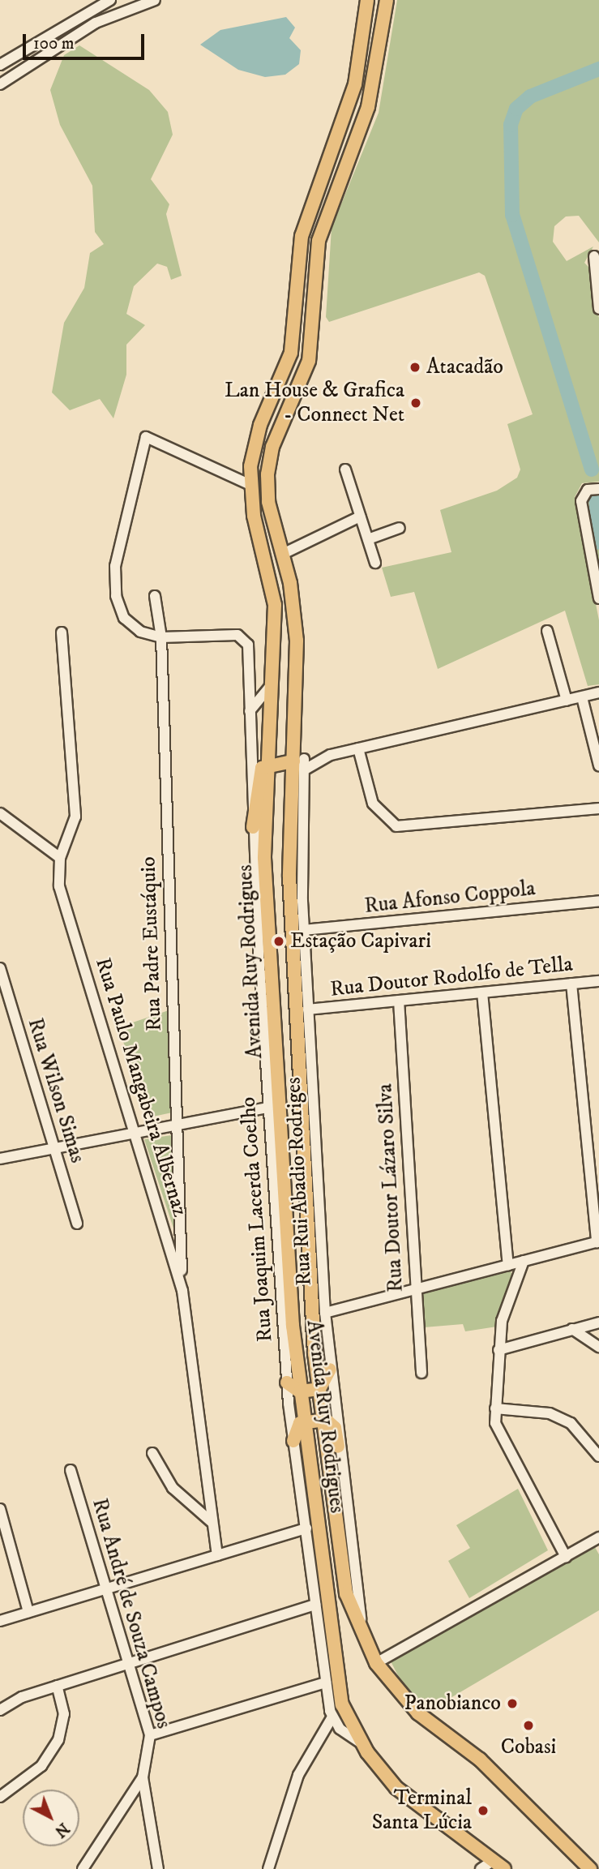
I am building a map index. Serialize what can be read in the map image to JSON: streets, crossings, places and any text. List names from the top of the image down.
{
  "streets": {
    "main road": ["Avenida Ruy Rodrigues"],
    "street": [
      "Rua Afonso Coppola",
      "Rua Padre Eustáquio",
      "Rua Doutor Rodolfo de Tella",
      "Rua Paulo Mangabeira Albernaz",
      "Rua Wilson Simas",
      "Rua Rui Abadio Rodriges",
      "Rua Doutor Lázaro Silva",
      "Rua Joaquim Lacerda Coelho",
      "Rua André de Souza Campos"
    ]
  },
  "crossings": [
    ["Rua Afonso Coppola", "Rua Rui Abadio Rodriges"],
    ["Rua Padre Eustáquio", "Rua Paulo Mangabeira Albernaz"],
    ["Rua Padre Eustáquio", "Rua Joaquim Lacerda Coelho"],
    ["Avenida Ruy Rodrigues", "Rua Rui Abadio Rodriges"],
    ["Rua Doutor Rodolfo de Tella", "Rua Rui Abadio Rodriges"],
    ["Rua Doutor Rodolfo de Tella", "Rua Doutor Lázaro Silva"]
  ],
  "places": [
    "Atacadão",
    "Lan House & Grafica - Connect Net",
    "Estação Capivari",
    "Panobianco",
    "Cobasi",
    "Terminal Santa Lúcia"
  ],
  "scale_bar": "100 m",
  "north": "bottom right"
}
